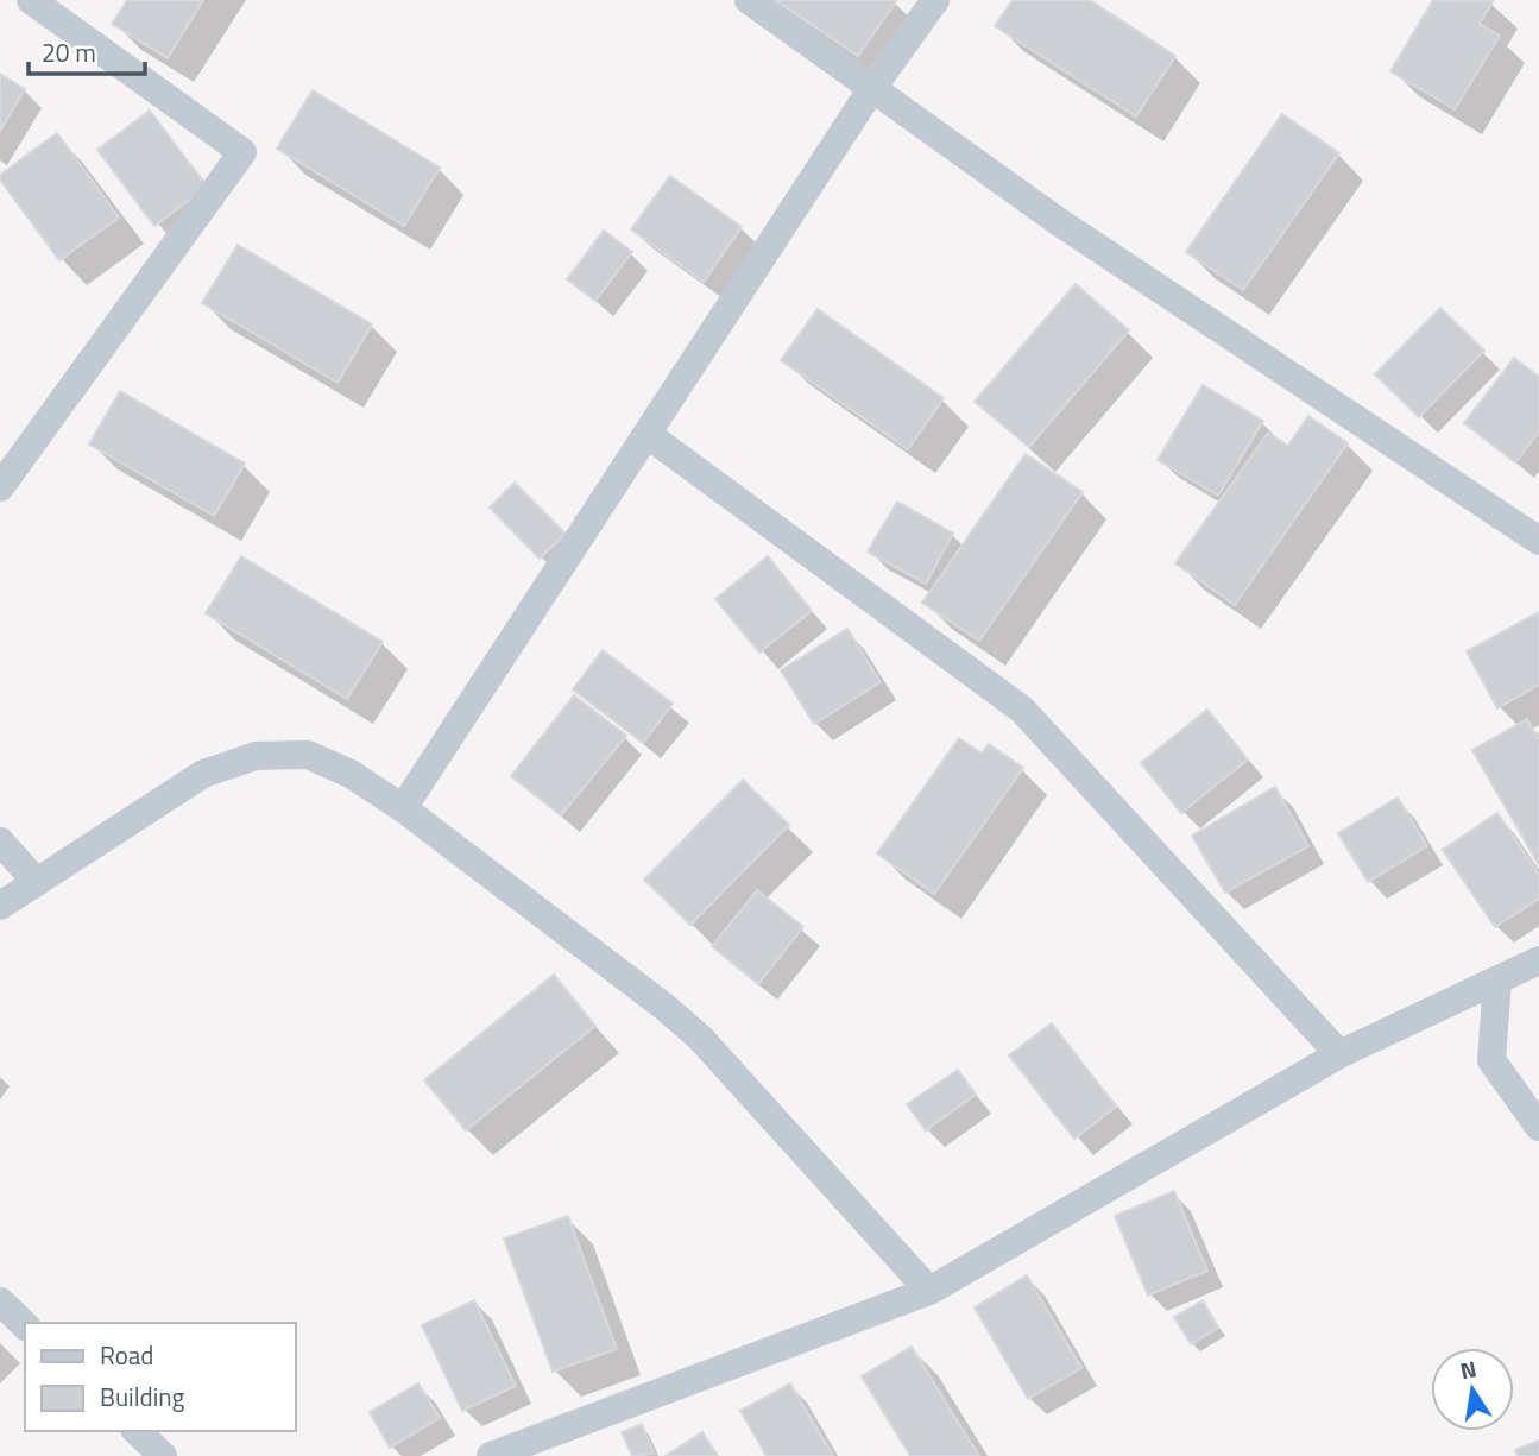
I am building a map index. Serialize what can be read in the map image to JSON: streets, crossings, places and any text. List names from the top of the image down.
{
  "legend": ["Road", "Building"],
  "scale_bar": "20 m",
  "north": "top"
}
